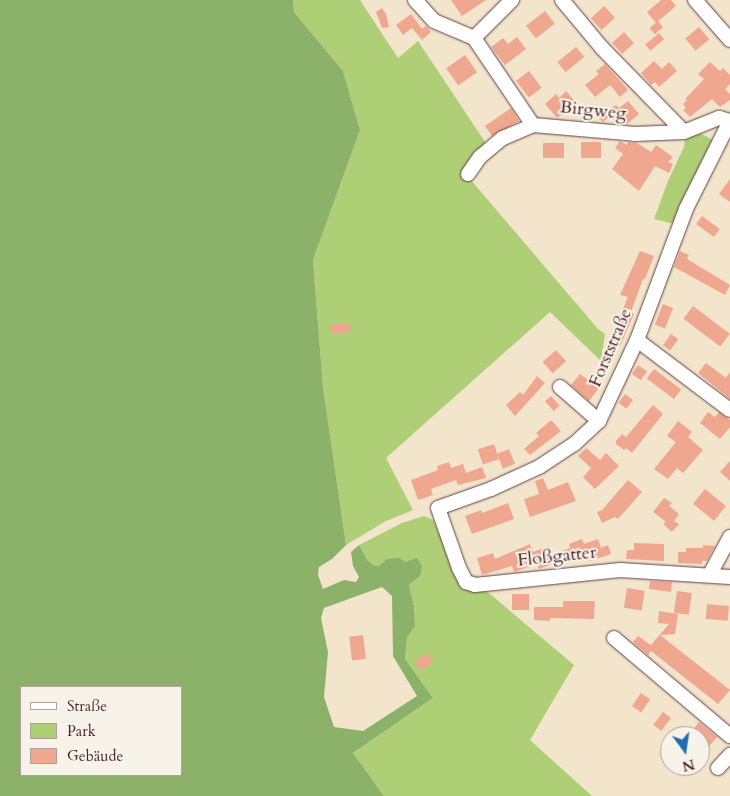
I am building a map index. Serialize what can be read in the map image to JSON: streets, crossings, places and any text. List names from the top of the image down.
{
  "streets": {
    "street": ["Birgweg", "Forststraße", "Floßgatter"]
  },
  "crossings": [
    ["Birgweg", "Forststraße"],
    ["Forststraße", "Floßgatter"]
  ],
  "legend": ["Straße", "Park", "Gebäude"],
  "north": "bottom"
}
